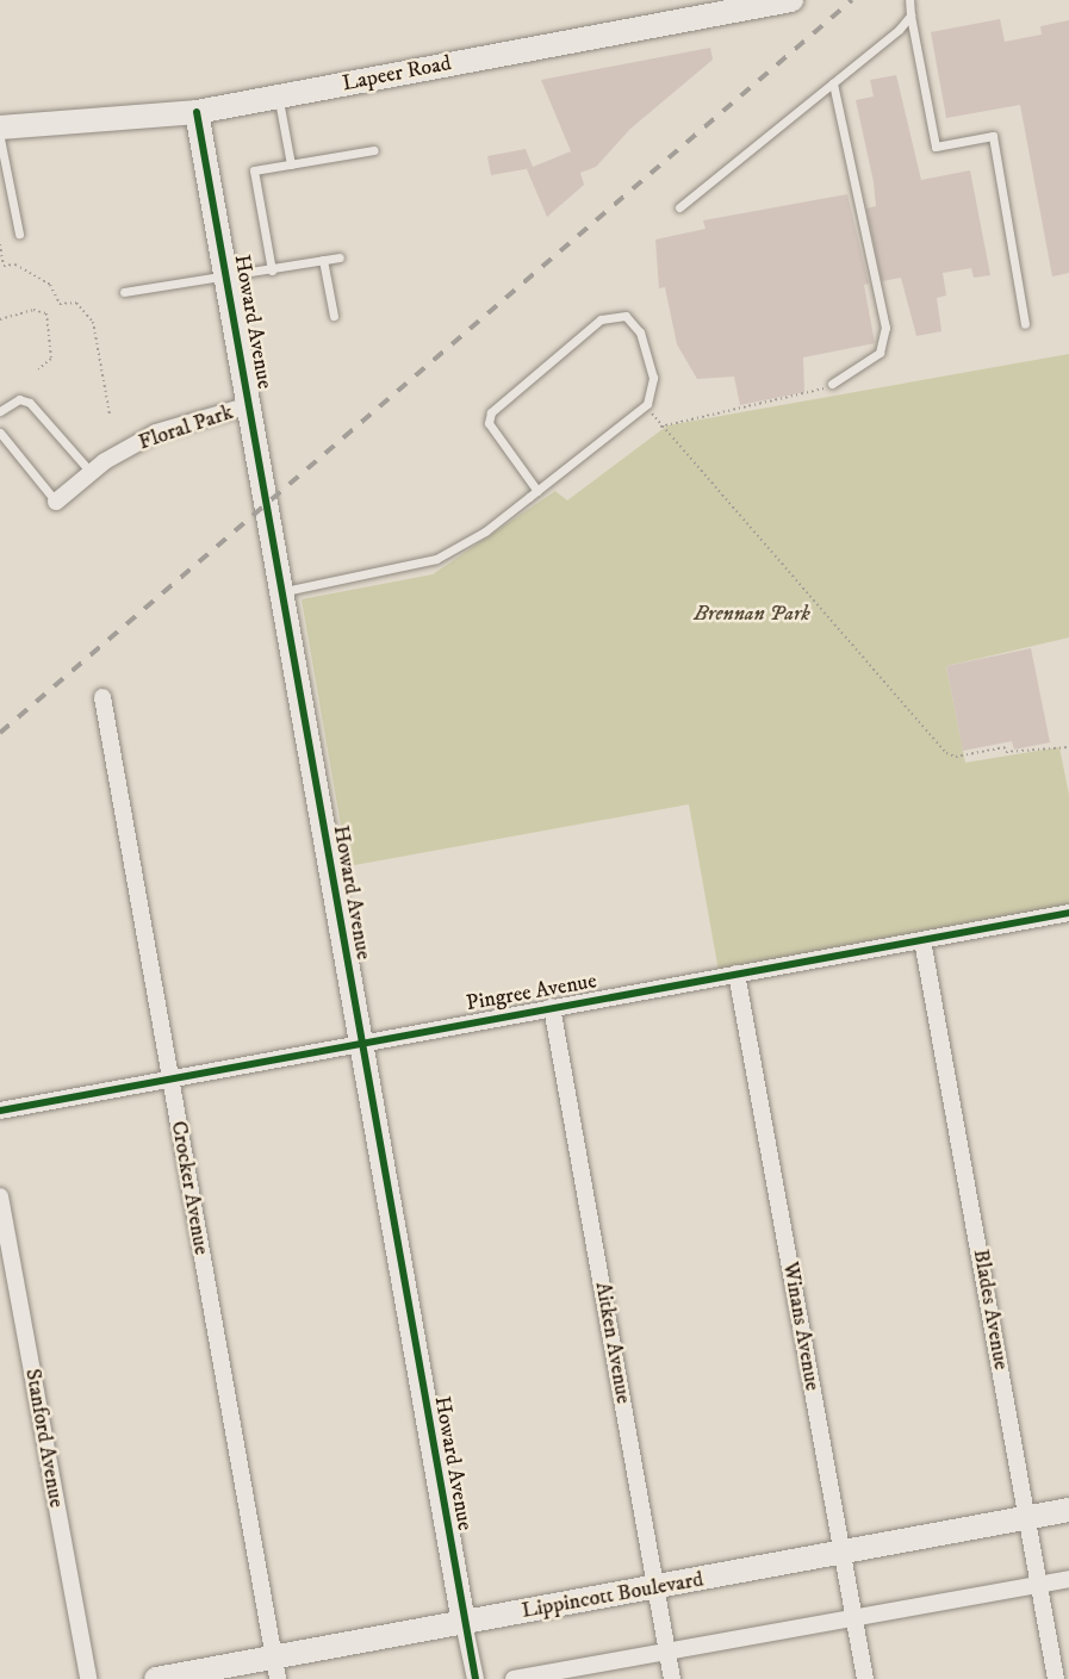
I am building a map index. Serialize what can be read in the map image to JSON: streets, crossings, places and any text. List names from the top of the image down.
{
  "streets": {
    "street": [
      "Lapeer Road",
      "Howard Avenue",
      "Floral Park",
      "Pingree Avenue",
      "Crocker Avenue",
      "Blades Avenue",
      "Winans Avenue",
      "Aitken Avenue",
      "Stanford Avenue",
      "Lippincott Boulevard"
    ]
  },
  "crossings": [
    ["Lapeer Road", "Howard Avenue"],
    ["Howard Avenue", "Floral Park"],
    ["Howard Avenue", "Pingree Avenue"],
    ["Howard Avenue", "Lippincott Boulevard"],
    ["Pingree Avenue", "Crocker Avenue"],
    ["Pingree Avenue", "Blades Avenue"],
    ["Pingree Avenue", "Winans Avenue"],
    ["Pingree Avenue", "Aitken Avenue"],
    ["Crocker Avenue", "Lippincott Boulevard"],
    ["Blades Avenue", "Lippincott Boulevard"],
    ["Winans Avenue", "Lippincott Boulevard"],
    ["Aitken Avenue", "Lippincott Boulevard"]
  ],
  "parks": ["Brennan Park"]
}
